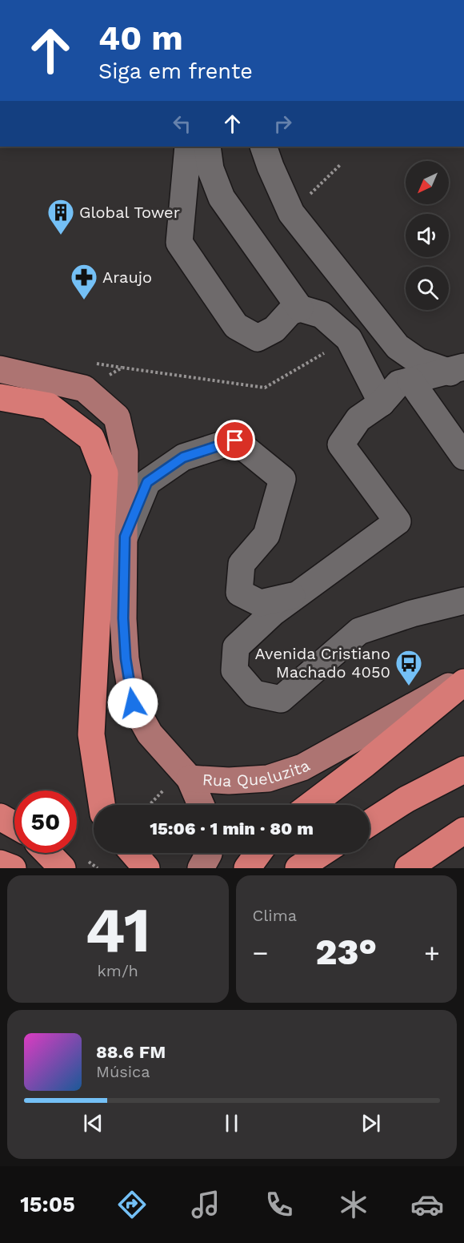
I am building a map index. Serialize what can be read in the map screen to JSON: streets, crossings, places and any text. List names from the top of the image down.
{
  "streets": {
    "main road": ["Rua Queluzita"]
  },
  "places": {
    "building": ["Global Tower"],
    "pharmacy": ["Araujo"],
    "bus stop": ["Avenida Cristiano Machado 4050"]
  },
  "north": "bottom left",
  "page": {
    "turn": ["40 m", "Siga em frente"],
    "limit": "50",
    "trip": "15:06 · 1 min · 80 m",
    "tile": [
      ["41", "km/h"],
      "Clima"
    ],
    "heat": ["−", "23°", "+"],
    "song": ["88.6 FM", "Música"],
    "tabs": "15:05"
  }
}
